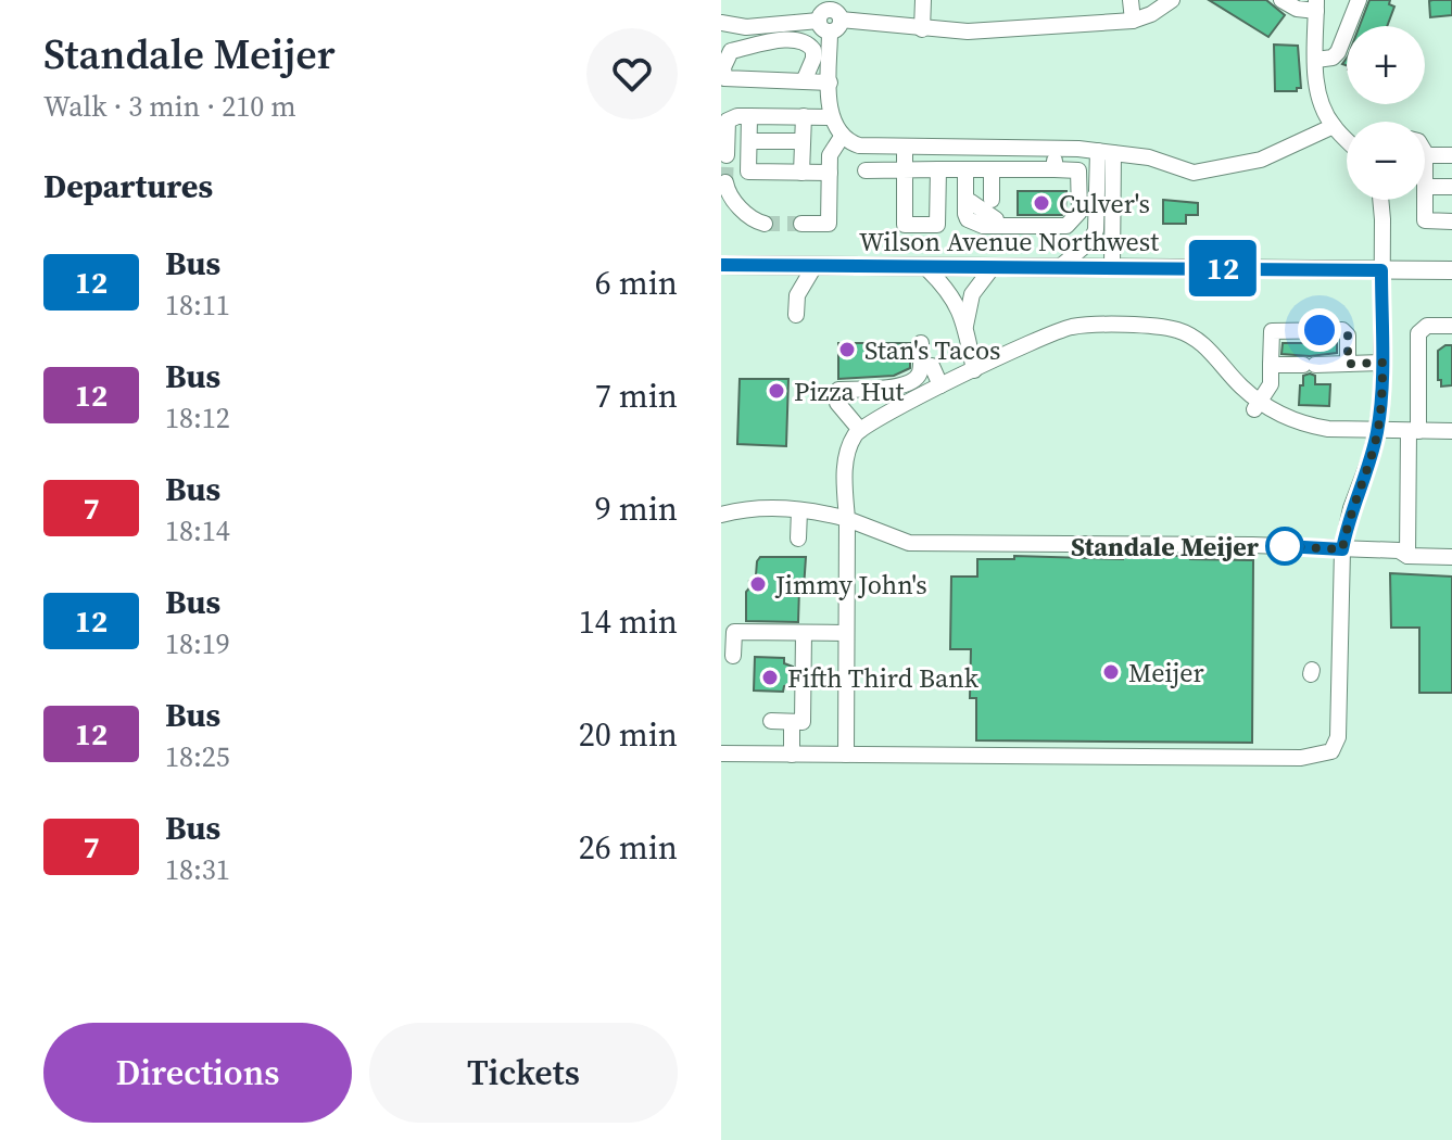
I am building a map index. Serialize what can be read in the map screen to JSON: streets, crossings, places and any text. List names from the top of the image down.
{
  "streets": {
    "main road": ["Wilson Avenue Northwest"]
  },
  "places": [
    "Culver's",
    "Stan's Tacos",
    "Pizza Hut",
    "Standale Meijer",
    "Jimmy John's",
    "Meijer",
    "Fifth Third Bank"
  ],
  "lines": ["bus line 12"],
  "page": {
    "heading": [
      ["Standale Meijer", "Walk · 3 min · 210 m"],
      "Departures"
    ],
    "on_map": "12",
    "map_buttons": ["+", "−"],
    "list": [
      {
        "mark": "12",
        "name": "Bus",
        "note": "18:11",
        "value": "6 min"
      },
      {
        "mark": "12",
        "name": "Bus",
        "note": "18:12",
        "value": "7 min"
      },
      {
        "mark": "7",
        "name": "Bus",
        "note": "18:14",
        "value": "9 min"
      },
      {
        "mark": "12",
        "name": "Bus",
        "note": "18:19",
        "value": "14 min"
      },
      {
        "mark": "12",
        "name": "Bus",
        "note": "18:25",
        "value": "20 min"
      },
      {
        "mark": "7",
        "name": "Bus",
        "note": "18:31",
        "value": "26 min"
      }
    ],
    "buttons": ["Directions", "Tickets"]
  }
}
